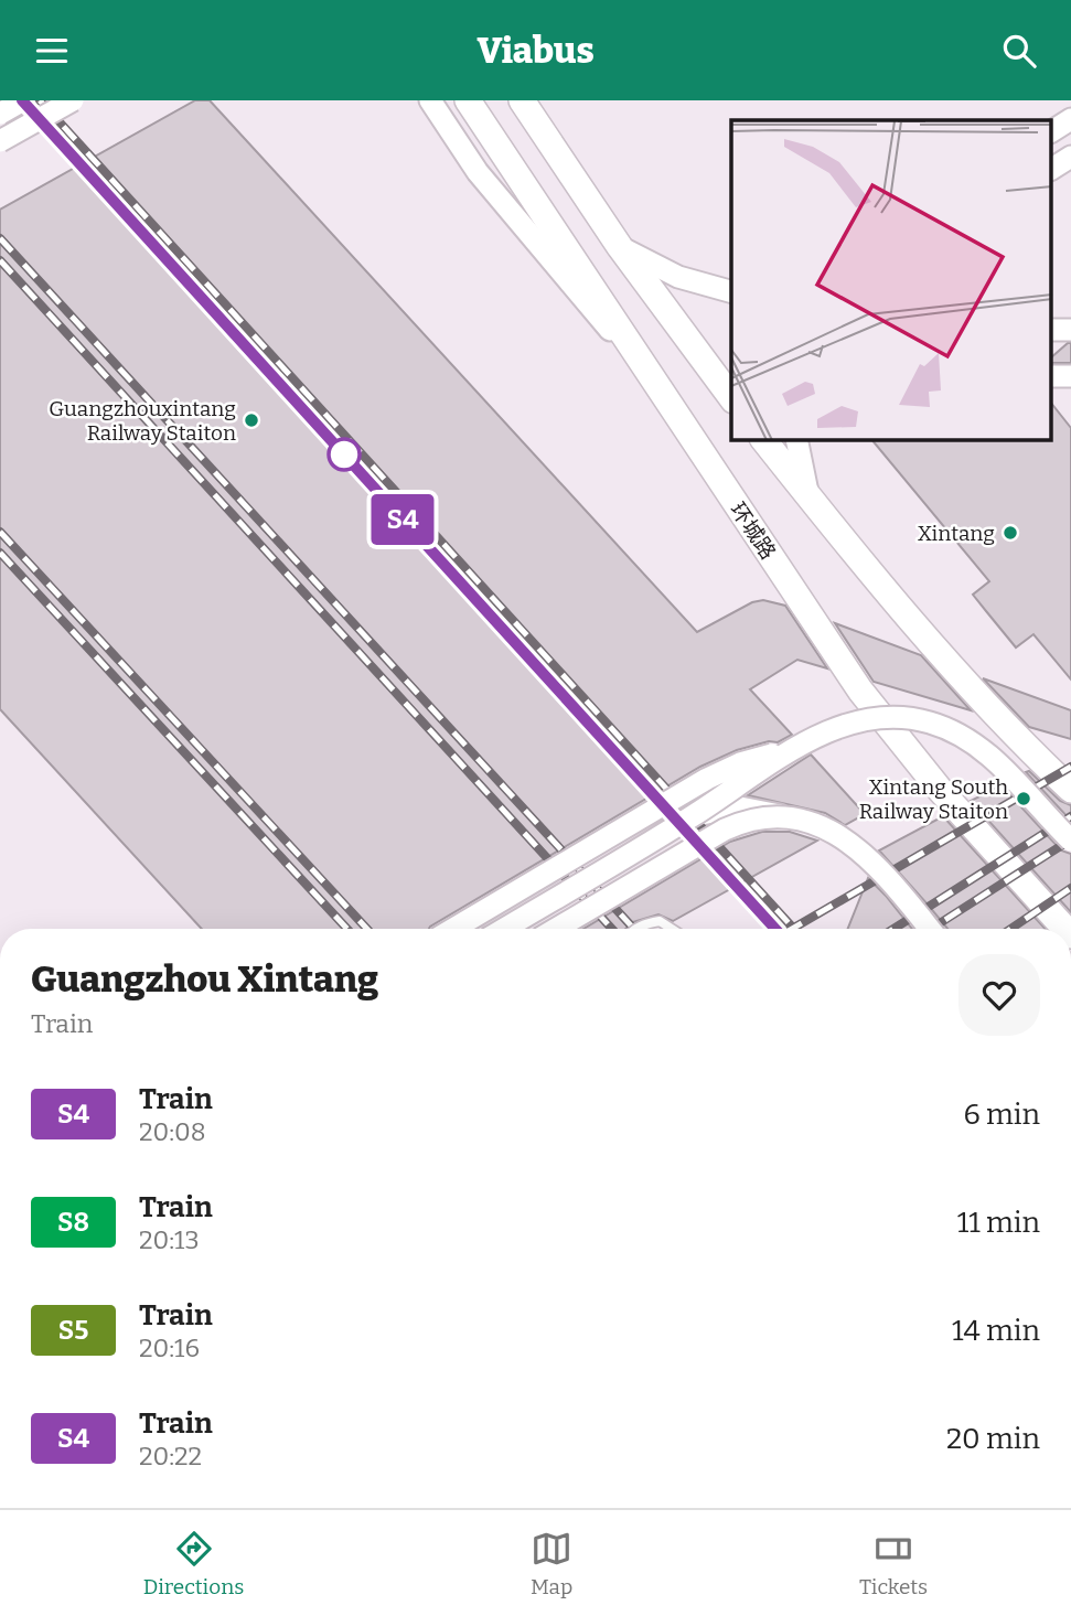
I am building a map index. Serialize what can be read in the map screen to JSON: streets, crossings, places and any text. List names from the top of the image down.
{
  "streets": {
    "main road": ["环城路"]
  },
  "places": ["Guangzhouxintang Railway Staiton", "Xintang", "Xintang South Railway Staiton"],
  "page": {
    "header": "Viabus",
    "on_map": "S4",
    "heading": ["Guangzhou Xintang", "Train"],
    "list": [
      {
        "mark": "S4",
        "name": "Train",
        "note": "20:08",
        "value": "6 min"
      },
      {
        "mark": "S8",
        "name": "Train",
        "note": "20:13",
        "value": "11 min"
      },
      {
        "mark": "S5",
        "name": "Train",
        "note": "20:16",
        "value": "14 min"
      },
      {
        "mark": "S4",
        "name": "Train",
        "note": "20:22",
        "value": "20 min"
      }
    ],
    "tabs": ["Directions", "Map", "Tickets"]
  }
}
